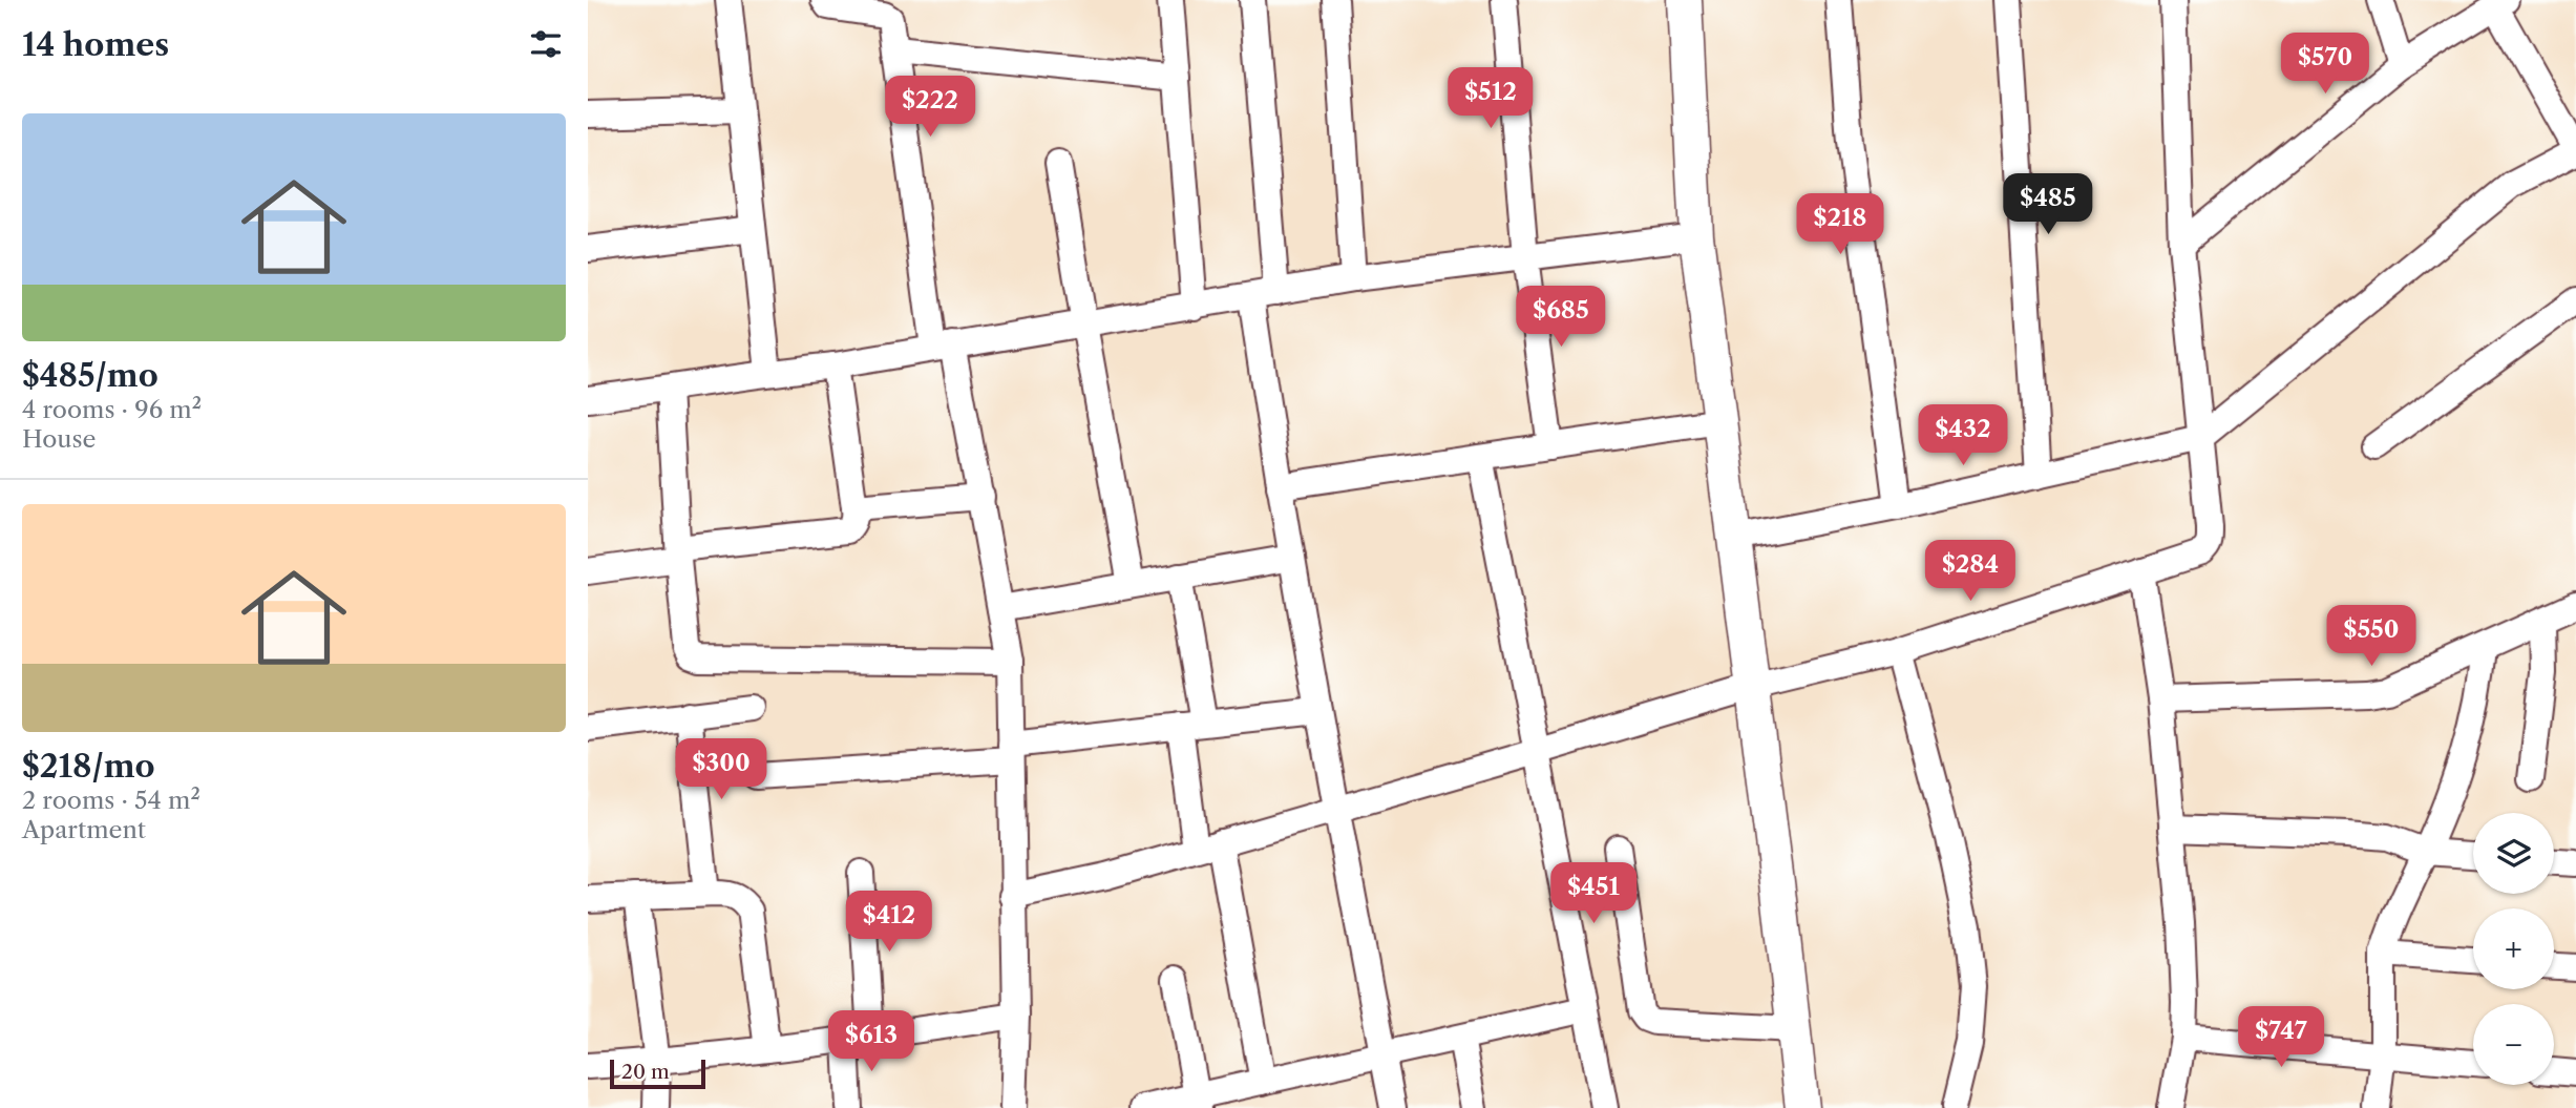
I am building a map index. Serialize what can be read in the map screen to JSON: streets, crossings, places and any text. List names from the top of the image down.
{
  "scale_bar": "20 m",
  "page": {
    "heading": "14 homes",
    "price": [
      "$570",
      "$512",
      "$222",
      "$485",
      "$218",
      "$685",
      "$432",
      "$284",
      "$550",
      "$300",
      "$451",
      "$412",
      "$747",
      "$613"
    ],
    "list": [
      {
        "name": "$485/mo",
        "note": "4 rooms · 96 m² · House"
      },
      {
        "name": "$218/mo",
        "note": "2 rooms · 54 m² · Apartment"
      }
    ],
    "map_buttons": ["+", "−"],
    "scale": "20 m"
  }
}
